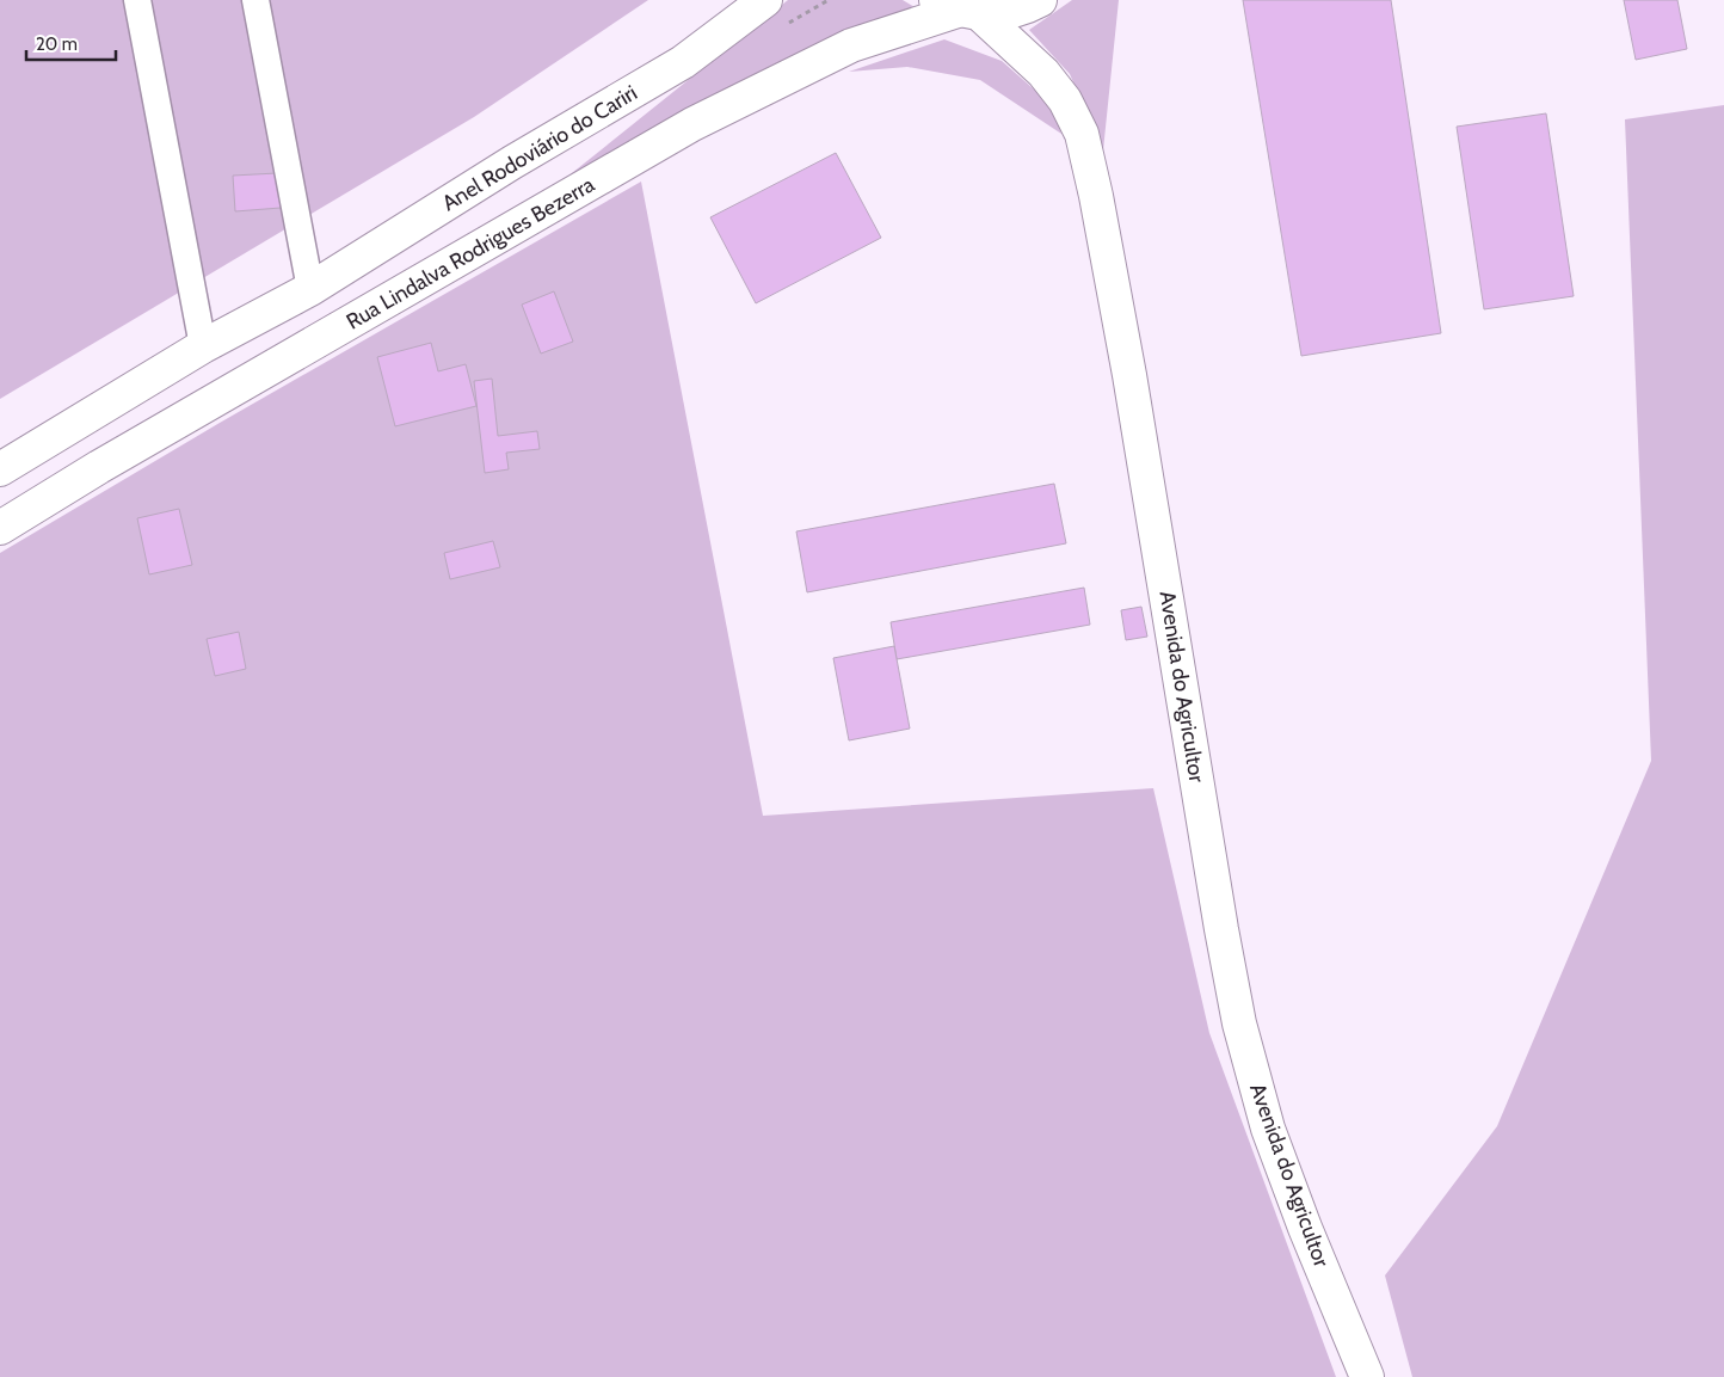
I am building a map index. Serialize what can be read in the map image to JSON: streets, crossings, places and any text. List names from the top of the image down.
{
  "streets": {
    "main road": ["Anel Rodoviário do Cariri", "Rua Lindalva Rodrigues Bezerra", "Avenida do Agricultor"]
  },
  "crossings": [
    ["Rua Lindalva Rodrigues Bezerra", "Avenida do Agricultor"]
  ],
  "scale_bar": "20 m"
}
